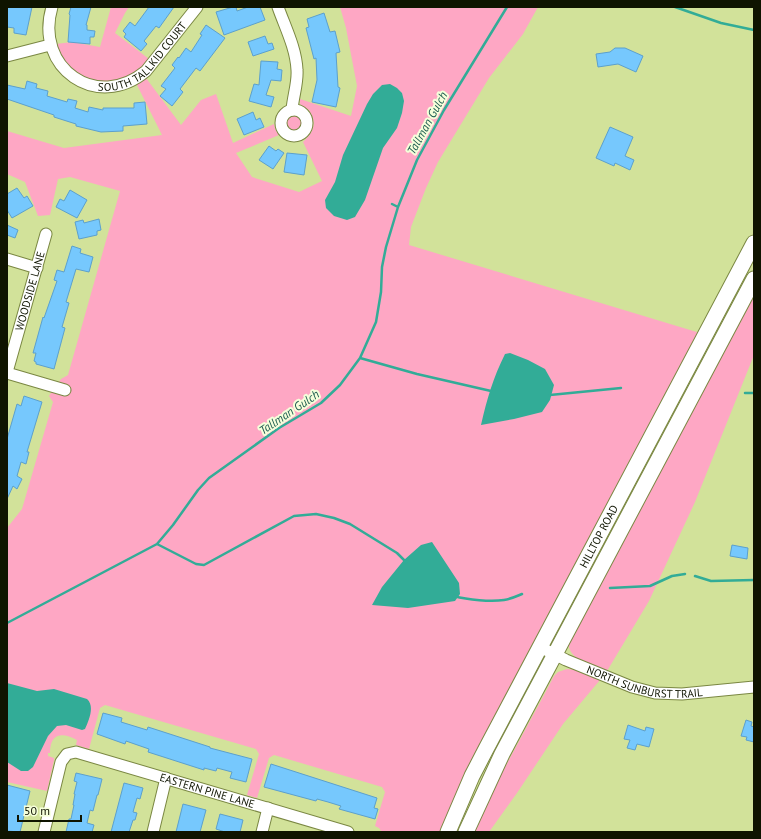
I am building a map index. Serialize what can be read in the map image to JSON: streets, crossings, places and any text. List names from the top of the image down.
{
  "streets": {
    "main road": ["HILLTOP ROAD"],
    "street": [
      "SOUTH TALLKID COURT",
      "WOODSIDE LANE",
      "NORTH SUNBURST TRAIL",
      "EASTERN PINE LANE"
    ]
  },
  "crossings": [
    ["HILLTOP ROAD", "NORTH SUNBURST TRAIL"]
  ],
  "water": ["Tallman Gulch"],
  "scale_bar": "50 m"
}
